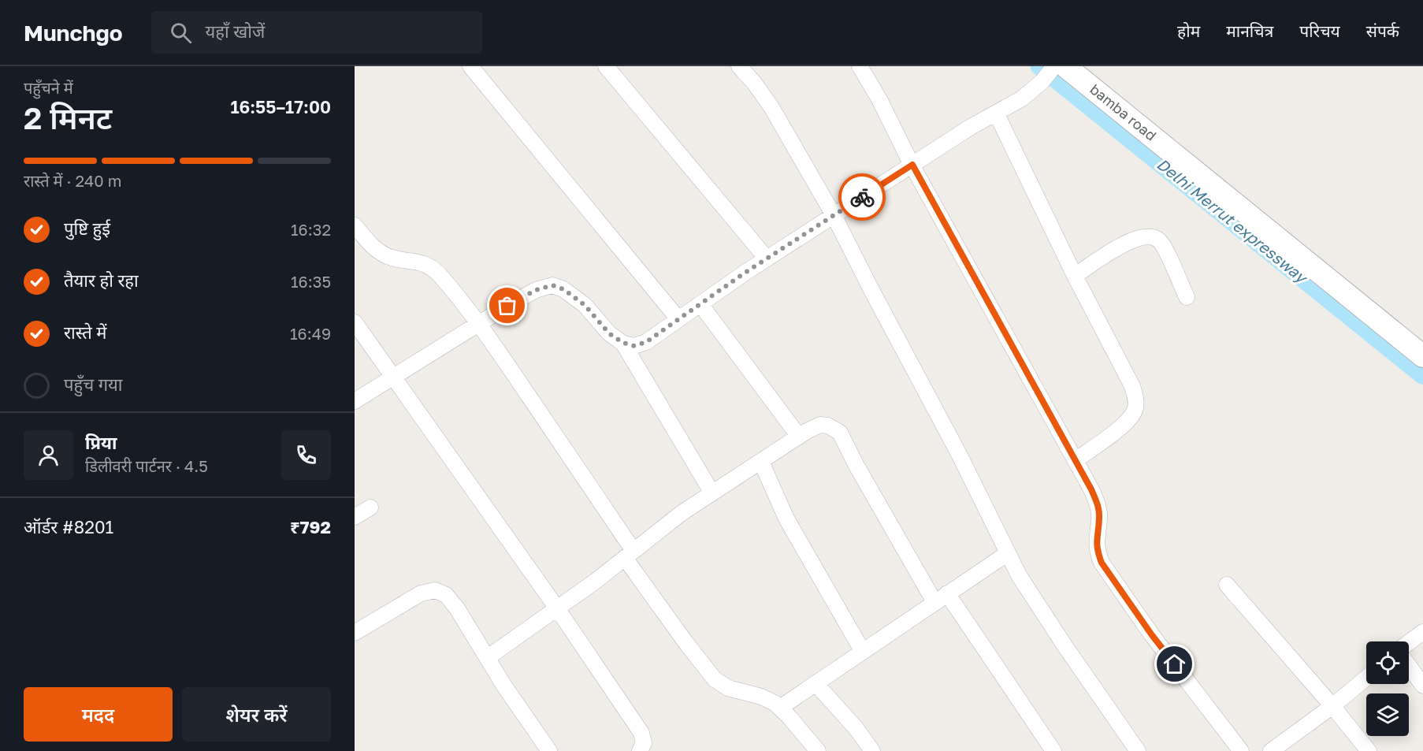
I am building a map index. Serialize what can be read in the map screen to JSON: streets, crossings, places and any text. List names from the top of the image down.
{
  "streets": {
    "street": ["bamba road"]
  },
  "water": ["Delhi Merrut expressway"],
  "page": {
    "header": "Munchgo",
    "search": "यहाँ खोजें",
    "nav": [
      "होम",
      "मानचित्र",
      "परिचय",
      "संपर्क"
    ],
    "heading": ["2 मिनट", "पहुँचने में", "16:55–17:00"],
    "panel": [
      "प्रिया",
      "डिलीवरी पार्टनर · 4.5",
      "ऑर्डर #8201",
      "₹792"
    ],
    "bar": "रास्ते में · 240 m",
    "list": [
      ["पुष्टि हुई", "16:32"],
      ["तैयार हो रहा", "16:35"],
      ["रास्ते में", "16:49"],
      "पहुँच गया"
    ],
    "buttons": ["मदद", "शेयर करें"]
  }
}
